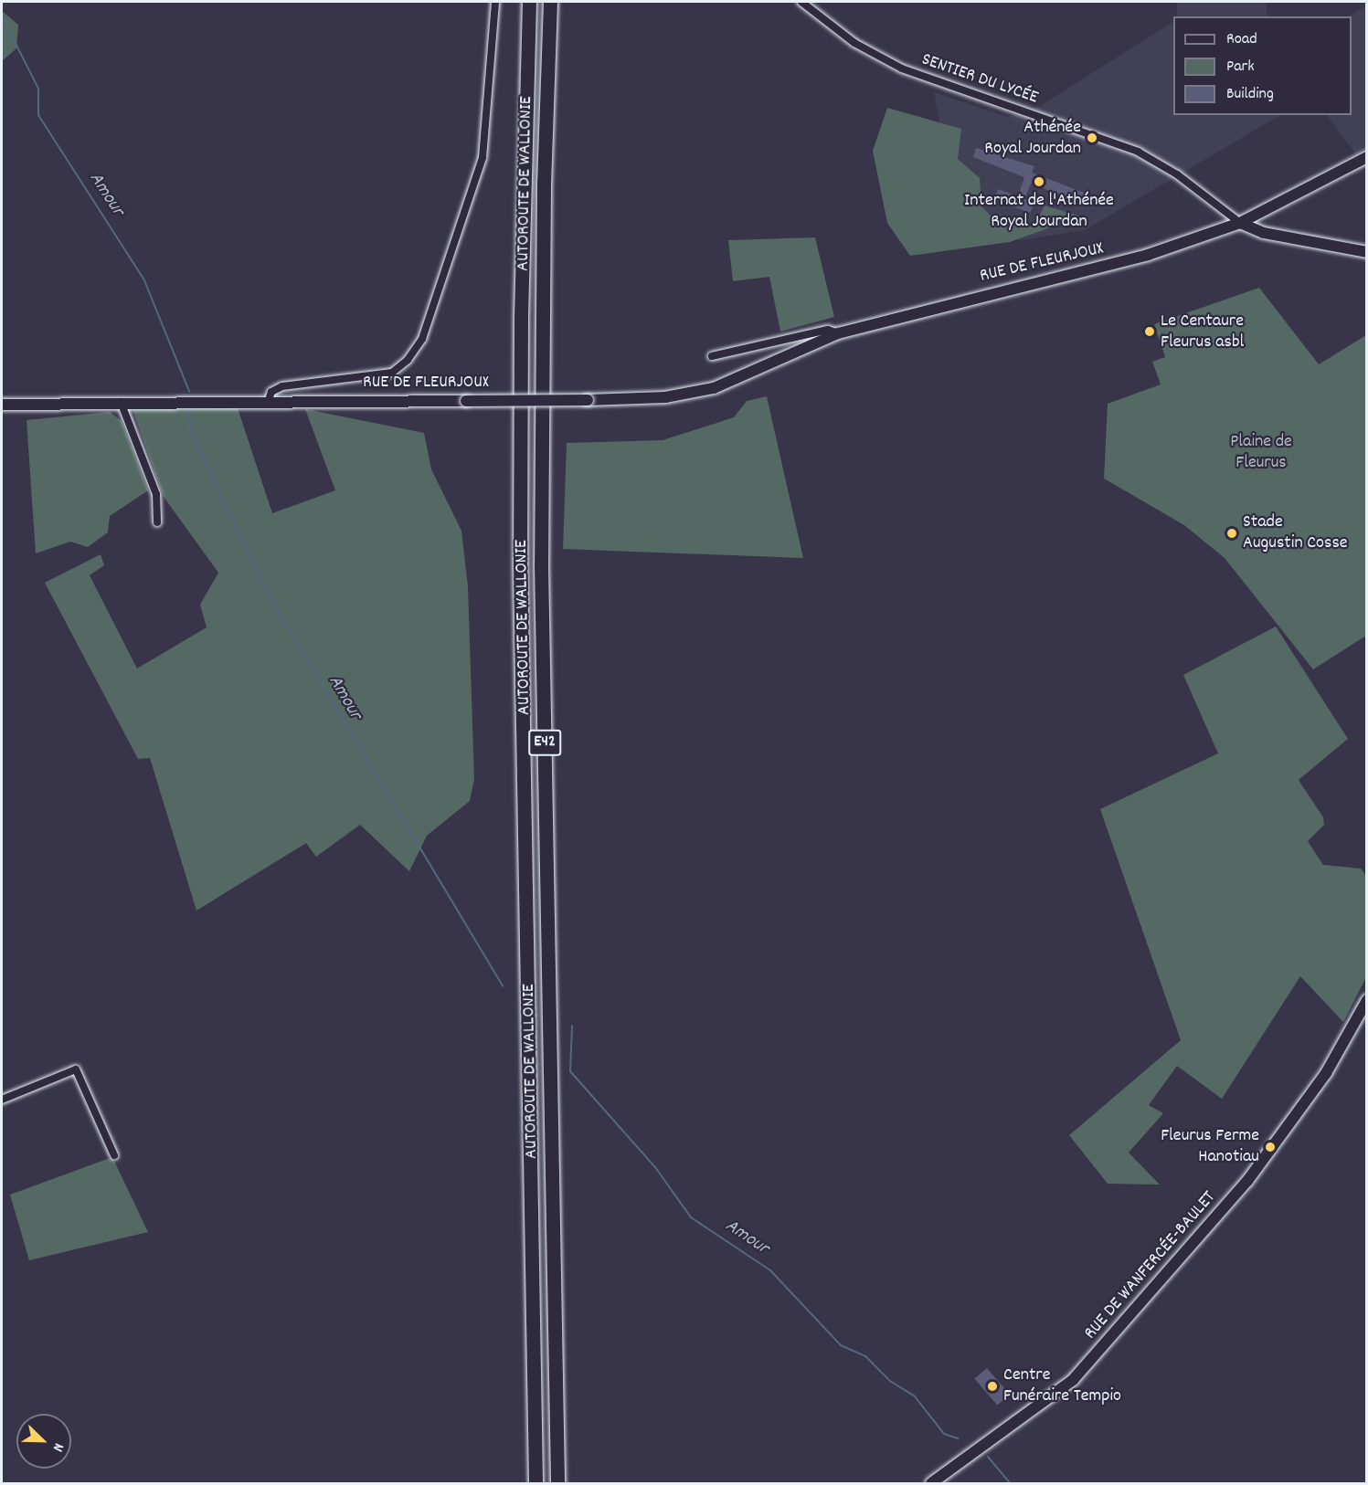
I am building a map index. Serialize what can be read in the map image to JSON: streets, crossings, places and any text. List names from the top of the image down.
{
  "streets": {
    "highway": ["AUTOROUTE DE WALLONIE", "E42"],
    "street": ["SENTIER DU LYCÉE", "RUE DE FLEURJOUX", "RUE DE WANFERCÉE-BAULET"]
  },
  "crossings": [
    ["SENTIER DU LYCÉE", "RUE DE FLEURJOUX"]
  ],
  "water": ["Amour"],
  "parks": ["Plaine de Fleurus"],
  "places": [
    "Athénée Royal Jourdan",
    "Internat de l'Athénée Royal Jourdan",
    "Le Centaure Fleurus asbl",
    "Stade Augustin Cosse",
    "Fleurus Ferme Hanotiau",
    "Centre Funéraire Tempio"
  ],
  "legend": ["Road", "Park", "Building"],
  "north": "bottom right"
}
